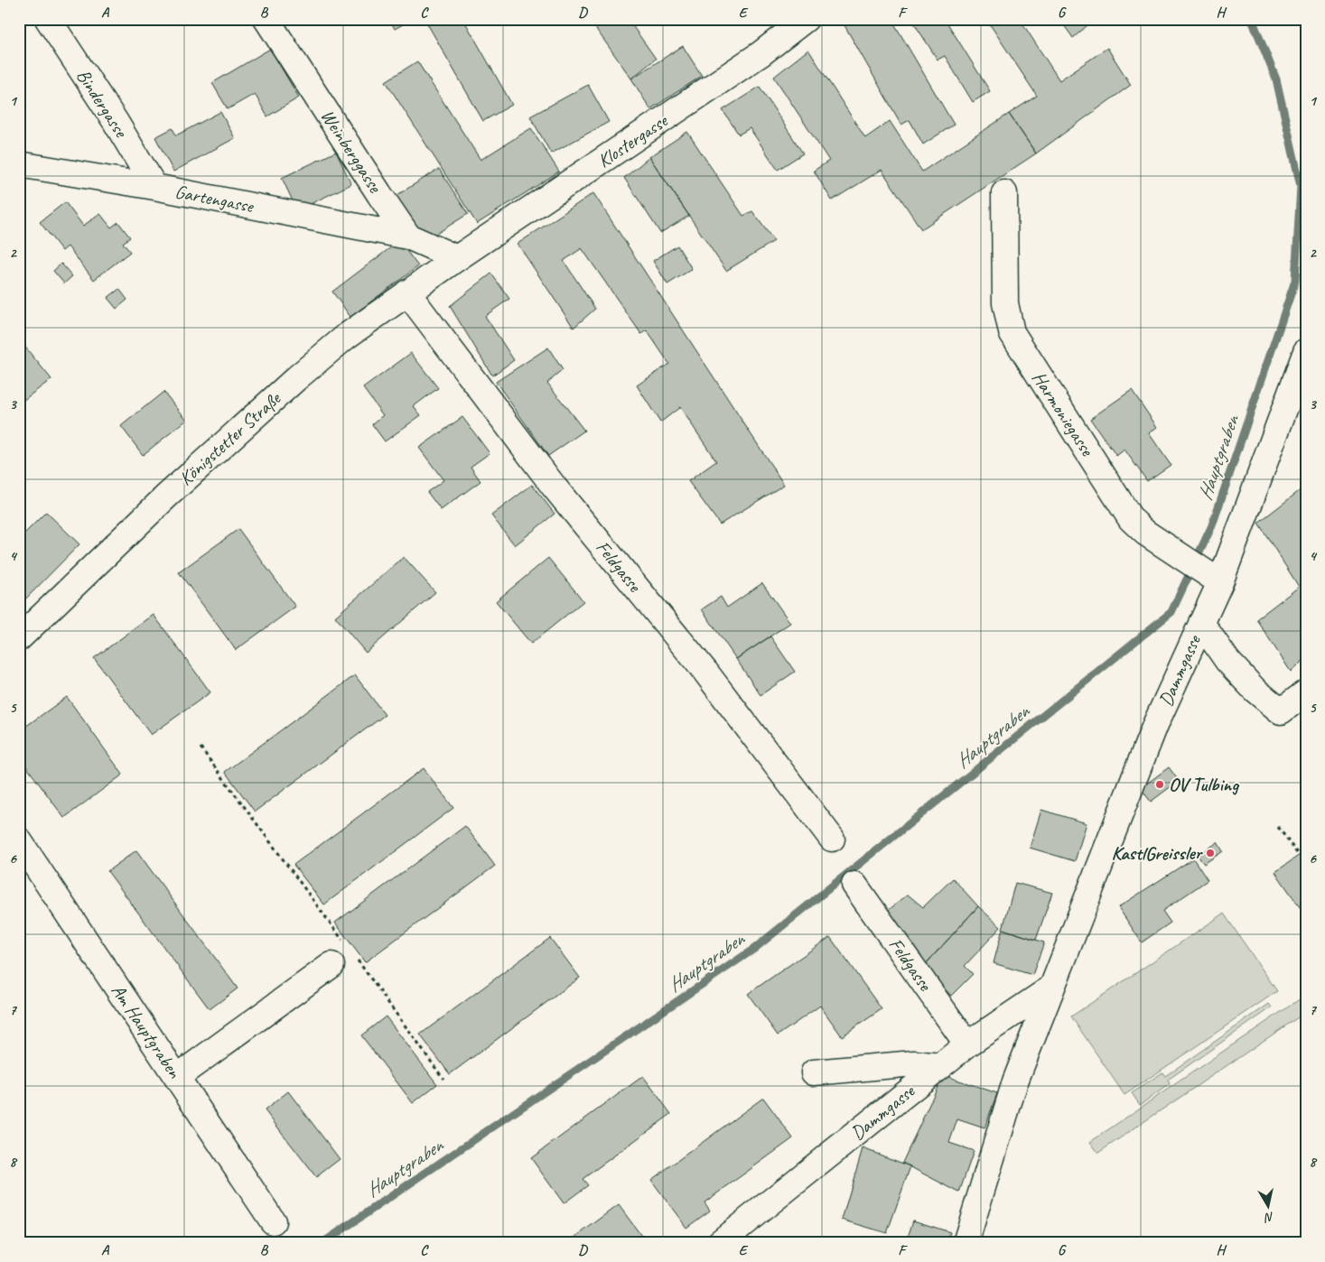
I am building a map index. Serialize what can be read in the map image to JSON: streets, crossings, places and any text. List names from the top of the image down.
{
  "streets": {
    "street": [
      "Bindergasse",
      "Klostergasse",
      "Weinberggasse",
      "Gartengasse",
      "Harmoniegasse",
      "Königstetter Straße",
      "Feldgasse",
      "Dammgasse",
      "Am Hauptgraben"
    ]
  },
  "crossings": [
    ["Bindergasse", "Gartengasse"],
    ["Klostergasse", "Königstetter Straße"],
    ["Weinberggasse", "Gartengasse"],
    ["Harmoniegasse", "Dammgasse"],
    ["Königstetter Straße", "Feldgasse"],
    ["Feldgasse", "Dammgasse"]
  ],
  "water": ["Hauptgraben"],
  "places": ["OV Tulbing", "KastlGreissler"],
  "north": "bottom",
  "grid": {
    "columns": [
      "A",
      "B",
      "C",
      "D",
      "E",
      "F",
      "G",
      "H"
    ],
    "rows": [
      "1",
      "2",
      "3",
      "4",
      "5",
      "6",
      "7",
      "8"
    ]
  }
}
